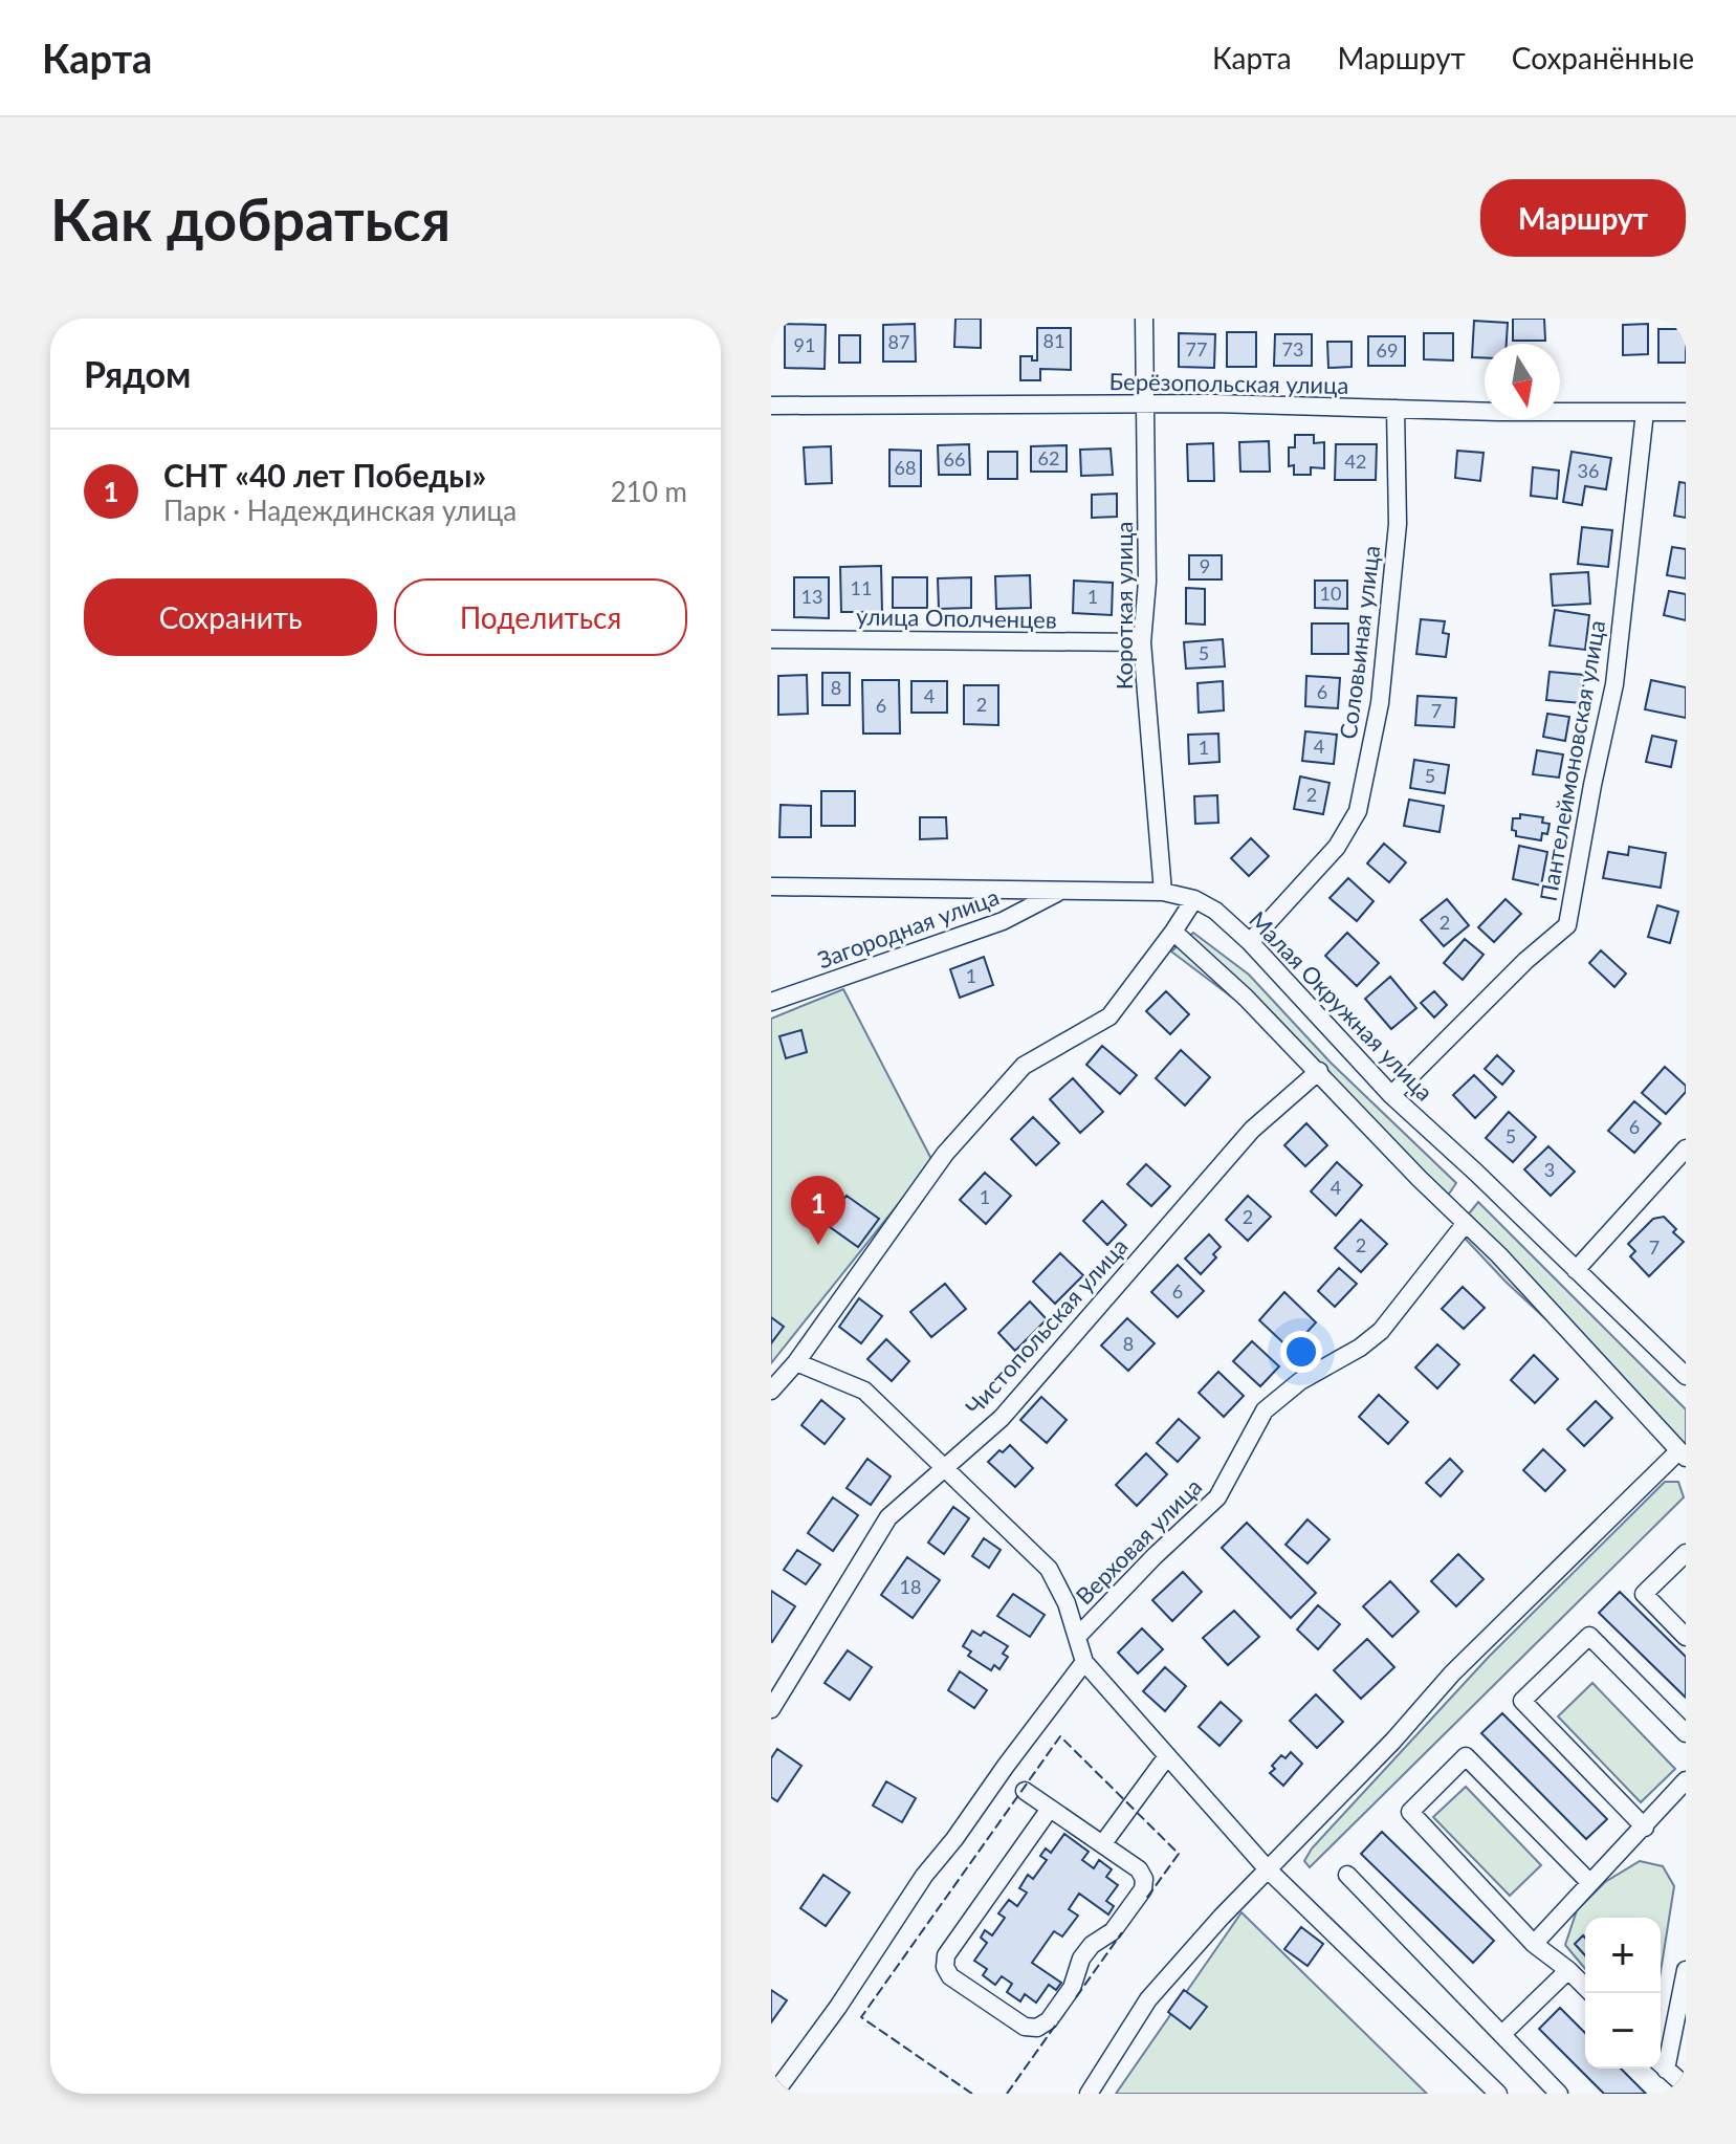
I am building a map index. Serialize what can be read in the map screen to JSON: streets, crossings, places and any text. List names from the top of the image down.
{
  "streets": {
    "street": [
      "Берёзопольская улица",
      "Короткая улица",
      "улица Ополченцев",
      "Соловьиная улица",
      "Пантелеймоновская улица",
      "Загородная улица",
      "Малая Окружная улица",
      "Чистопольская улица",
      "Верховая улица"
    ]
  },
  "crossings": [
    ["Берёзопольская улица", "Короткая улица"],
    ["Берёзопольская улица", "Соловьиная улица"],
    ["Берёзопольская улица", "Пантелеймоновская улица"],
    ["Короткая улица", "улица Ополченцев"],
    ["Короткая улица", "Малая Окружная улица"],
    ["Соловьиная улица", "Малая Окружная улица"],
    ["Пантелеймоновская улица", "Малая Окружная улица"],
    ["Загородная улица", "Малая Окружная улица"]
  ],
  "house_numbers": [
    "81",
    "87",
    "91",
    "77",
    "73",
    "69",
    "62",
    "66",
    "42",
    "68",
    "36",
    "9",
    "11",
    "10",
    "13",
    "1",
    "5",
    "8",
    "6",
    "4",
    "2",
    "6",
    "7",
    "4",
    "1",
    "5",
    "2",
    "2",
    "1",
    "6",
    "5",
    "3",
    "4",
    "1",
    "2",
    "2",
    "7",
    "6",
    "8",
    "18"
  ],
  "north": "bottom",
  "page": {
    "header": "Карта",
    "nav": ["Карта", "Маршрут", "Сохранённые"],
    "buttons": [
      "Маршрут",
      ["Сохранить", "Поделиться"]
    ],
    "title": "Как добраться",
    "heading": "Рядом",
    "list": [
      {
        "mark": "1",
        "name": "СНТ «40 лет Победы»",
        "note": "Парк · Надеждинская улица",
        "value": "210 m"
      }
    ],
    "pins": "1",
    "map_buttons": ["+", "−"]
  }
}
